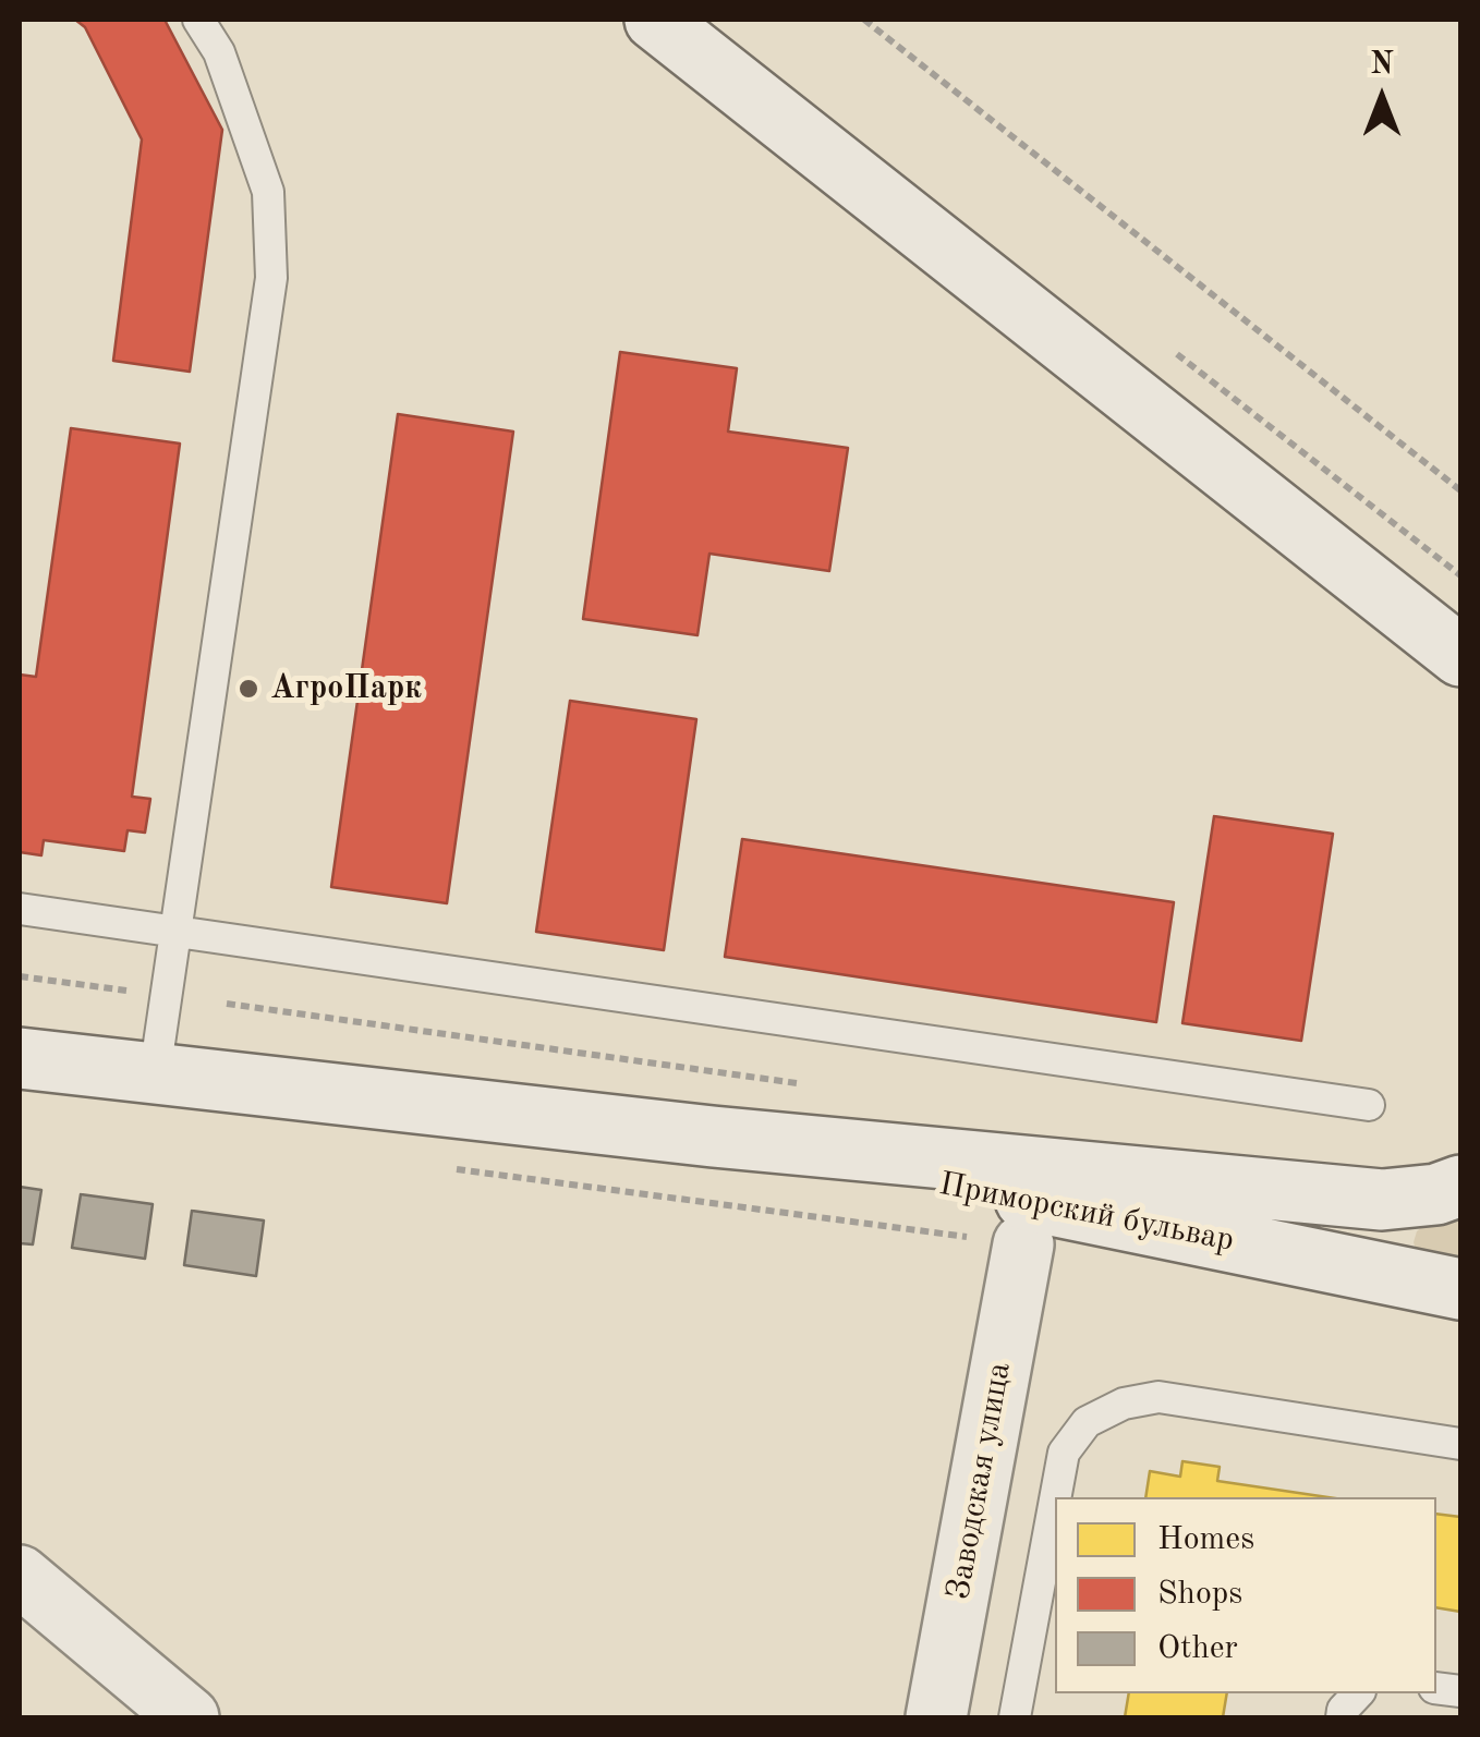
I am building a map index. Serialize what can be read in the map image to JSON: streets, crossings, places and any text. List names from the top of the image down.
{
  "streets": {
    "main road": ["Приморский бульвар", "Заводская улица"]
  },
  "places": ["АгроПарк"],
  "legend": ["Homes", "Shops", "Other"],
  "north": "top"
}
